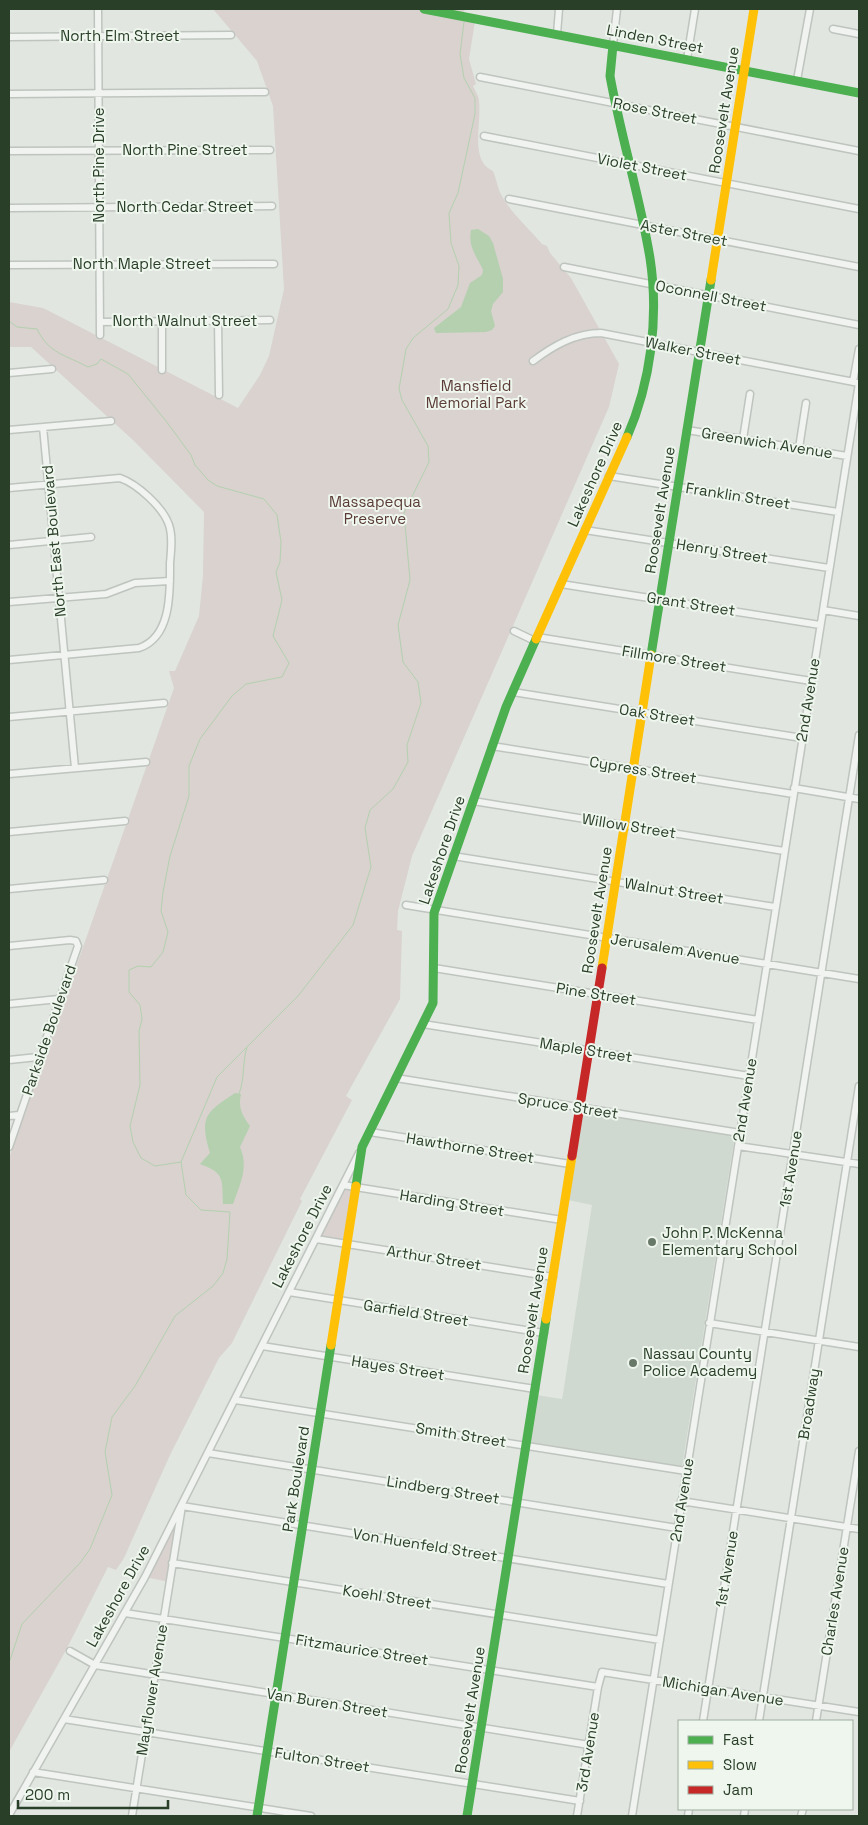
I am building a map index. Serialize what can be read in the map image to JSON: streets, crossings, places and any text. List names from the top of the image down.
{
  "streets": {
    "street": [
      "North Elm Street",
      "Linden Street",
      "Roosevelt Avenue",
      "Rose Street",
      "North Pine Street",
      "North Pine Drive",
      "Violet Street",
      "North Cedar Street",
      "Aster Street",
      "North Maple Street",
      "Oconnell Street",
      "North Walnut Street",
      "Walker Street",
      "Greenwich Avenue",
      "Lakeshore Drive",
      "Franklin Street",
      "North East Boulevard",
      "Henry Street",
      "Grant Street",
      "Fillmore Street",
      "2nd Avenue",
      "Oak Street",
      "Cypress Street",
      "Willow Street",
      "Walnut Street",
      "Jerusalem Avenue",
      "Pine Street",
      "Parkside Boulevard",
      "Maple Street",
      "Spruce Street",
      "Hawthorne Street",
      "1st Avenue",
      "Harding Street",
      "Arthur Street",
      "Garfield Street",
      "Hayes Street",
      "Broadway",
      "Smith Street",
      "Park Boulevard",
      "Lindberg Street",
      "Von Huenfeld Street",
      "Koehl Street",
      "Charles Avenue",
      "Fitzmaurice Street",
      "Mayflower Avenue",
      "Michigan Avenue",
      "Van Buren Street",
      "3rd Avenue",
      "Fulton Street"
    ]
  },
  "crossings": [
    ["North Elm Street", "North Pine Drive"],
    ["Linden Street", "Roosevelt Avenue"],
    ["Linden Street", "Lakeshore Drive"],
    ["Roosevelt Avenue", "Rose Street"],
    ["Roosevelt Avenue", "Violet Street"],
    ["Roosevelt Avenue", "Aster Street"],
    ["Roosevelt Avenue", "Oconnell Street"],
    ["Roosevelt Avenue", "Walker Street"],
    ["Roosevelt Avenue", "Greenwich Avenue"],
    ["Roosevelt Avenue", "Franklin Street"],
    ["Roosevelt Avenue", "Henry Street"],
    ["Roosevelt Avenue", "Grant Street"],
    ["Roosevelt Avenue", "Fillmore Street"],
    ["Roosevelt Avenue", "Oak Street"],
    ["Roosevelt Avenue", "Cypress Street"],
    ["Roosevelt Avenue", "Willow Street"],
    ["Roosevelt Avenue", "Walnut Street"],
    ["Roosevelt Avenue", "Jerusalem Avenue"],
    ["Roosevelt Avenue", "Pine Street"],
    ["Roosevelt Avenue", "Maple Street"],
    ["Roosevelt Avenue", "Spruce Street"],
    ["Roosevelt Avenue", "Hawthorne Street"],
    ["Roosevelt Avenue", "Harding Street"],
    ["Roosevelt Avenue", "Arthur Street"],
    ["Roosevelt Avenue", "Garfield Street"],
    ["Roosevelt Avenue", "Hayes Street"],
    ["Roosevelt Avenue", "Smith Street"],
    ["Roosevelt Avenue", "Lindberg Street"],
    ["Roosevelt Avenue", "Von Huenfeld Street"],
    ["Roosevelt Avenue", "Koehl Street"],
    ["Roosevelt Avenue", "Fitzmaurice Street"],
    ["Roosevelt Avenue", "Van Buren Street"],
    ["Roosevelt Avenue", "Fulton Street"],
    ["Rose Street", "Lakeshore Drive"],
    ["North Pine Street", "North Pine Drive"],
    ["North Pine Drive", "North Cedar Street"],
    ["North Pine Drive", "North Maple Street"],
    ["North Pine Drive", "North Walnut Street"],
    ["Violet Street", "Lakeshore Drive"],
    ["Aster Street", "Lakeshore Drive"],
    ["Oconnell Street", "Lakeshore Drive"],
    ["Walker Street", "Lakeshore Drive"],
    ["Walker Street", "2nd Avenue"],
    ["Greenwich Avenue", "2nd Avenue"],
    ["Lakeshore Drive", "Franklin Street"],
    ["Lakeshore Drive", "Henry Street"],
    ["Lakeshore Drive", "Grant Street"],
    ["Lakeshore Drive", "Fillmore Street"],
    ["Lakeshore Drive", "Oak Street"],
    ["Lakeshore Drive", "Cypress Street"],
    ["Lakeshore Drive", "Willow Street"],
    ["Lakeshore Drive", "Walnut Street"],
    ["Lakeshore Drive", "Jerusalem Avenue"],
    ["Lakeshore Drive", "Pine Street"],
    ["Lakeshore Drive", "Maple Street"],
    ["Lakeshore Drive", "Spruce Street"],
    ["Lakeshore Drive", "Hawthorne Street"],
    ["Lakeshore Drive", "Harding Street"],
    ["Lakeshore Drive", "Arthur Street"],
    ["Lakeshore Drive", "Garfield Street"],
    ["Lakeshore Drive", "Hayes Street"],
    ["Lakeshore Drive", "Smith Street"],
    ["Lakeshore Drive", "Park Boulevard"],
    ["Lakeshore Drive", "Lindberg Street"],
    ["Lakeshore Drive", "Von Huenfeld Street"],
    ["Lakeshore Drive", "Fitzmaurice Street"],
    ["Lakeshore Drive", "Van Buren Street"],
    ["Lakeshore Drive", "Fulton Street"],
    ["Franklin Street", "2nd Avenue"],
    ["Henry Street", "2nd Avenue"],
    ["Grant Street", "2nd Avenue"],
    ["Fillmore Street", "2nd Avenue"],
    ["2nd Avenue", "Oak Street"],
    ["2nd Avenue", "Cypress Street"],
    ["2nd Avenue", "Willow Street"],
    ["2nd Avenue", "Walnut Street"],
    ["2nd Avenue", "Jerusalem Avenue"],
    ["2nd Avenue", "Pine Street"],
    ["2nd Avenue", "Maple Street"],
    ["2nd Avenue", "Spruce Street"],
    ["2nd Avenue", "Smith Street"],
    ["2nd Avenue", "Lindberg Street"],
    ["2nd Avenue", "Von Huenfeld Street"],
    ["2nd Avenue", "Koehl Street"],
    ["2nd Avenue", "Michigan Avenue"],
    ["Cypress Street", "1st Avenue"],
    ["Jerusalem Avenue", "1st Avenue"],
    ["1st Avenue", "Michigan Avenue"],
    ["Harding Street", "Park Boulevard"],
    ["Arthur Street", "Park Boulevard"],
    ["Garfield Street", "Park Boulevard"],
    ["Hayes Street", "Park Boulevard"],
    ["Broadway", "Michigan Avenue"],
    ["Smith Street", "Park Boulevard"],
    ["Park Boulevard", "Lindberg Street"],
    ["Park Boulevard", "Von Huenfeld Street"],
    ["Park Boulevard", "Koehl Street"],
    ["Park Boulevard", "Fitzmaurice Street"],
    ["Park Boulevard", "Van Buren Street"],
    ["Park Boulevard", "Fulton Street"],
    ["Koehl Street", "Mayflower Avenue"],
    ["Charles Avenue", "Michigan Avenue"],
    ["Fitzmaurice Street", "Mayflower Avenue"],
    ["Fitzmaurice Street", "Michigan Avenue"],
    ["Fitzmaurice Street", "3rd Avenue"],
    ["Mayflower Avenue", "Van Buren Street"],
    ["Mayflower Avenue", "Fulton Street"],
    ["Michigan Avenue", "3rd Avenue"],
    ["Van Buren Street", "3rd Avenue"],
    ["3rd Avenue", "Fulton Street"]
  ],
  "parks": ["Mansfield Memorial Park", "Massapequa Preserve"],
  "places": ["John P. McKenna Elementary School", "Nassau County Police Academy"],
  "legend": ["Fast", "Slow", "Jam"],
  "scale_bar": "200 m"
}
